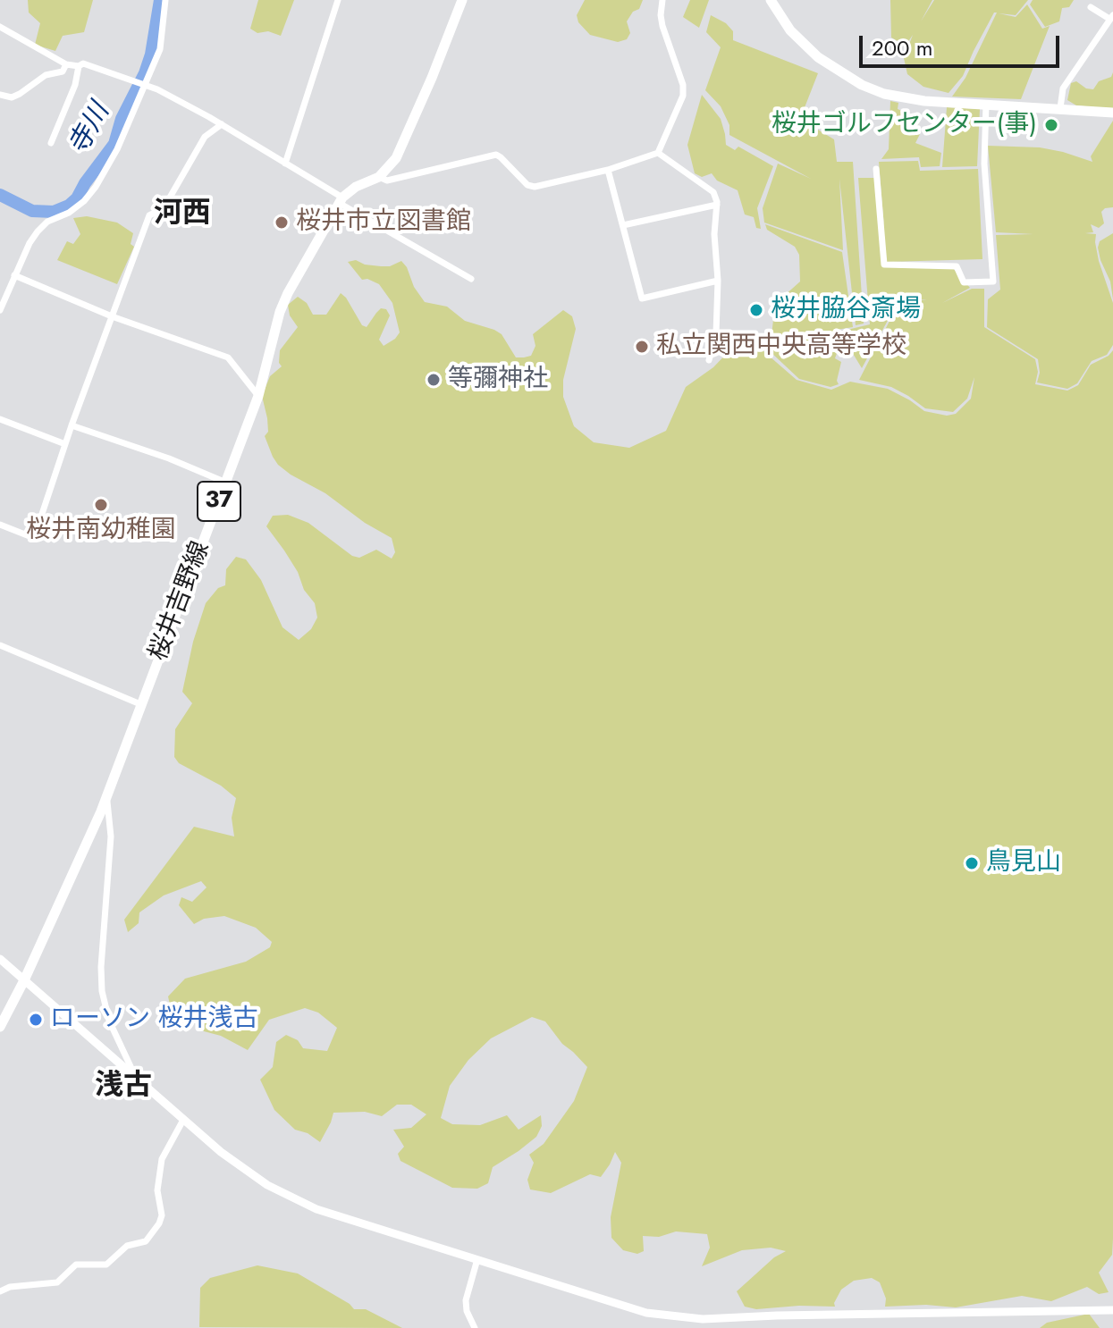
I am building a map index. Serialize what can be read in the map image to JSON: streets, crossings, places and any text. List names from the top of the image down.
{
  "streets": {
    "main road": ["37", "桜井吉野線"]
  },
  "districts": ["河西", "浅古"],
  "water": ["寺川"],
  "places": [
    "桜井ゴルフセンター(事)",
    "桜井市立図書館",
    "桜井脇谷斎場",
    "私立関西中央高等学校",
    "等彌神社",
    "桜井南幼稚園",
    "鳥見山",
    "ローソン 桜井浅古"
  ],
  "scale_bar": "200 m"
}
